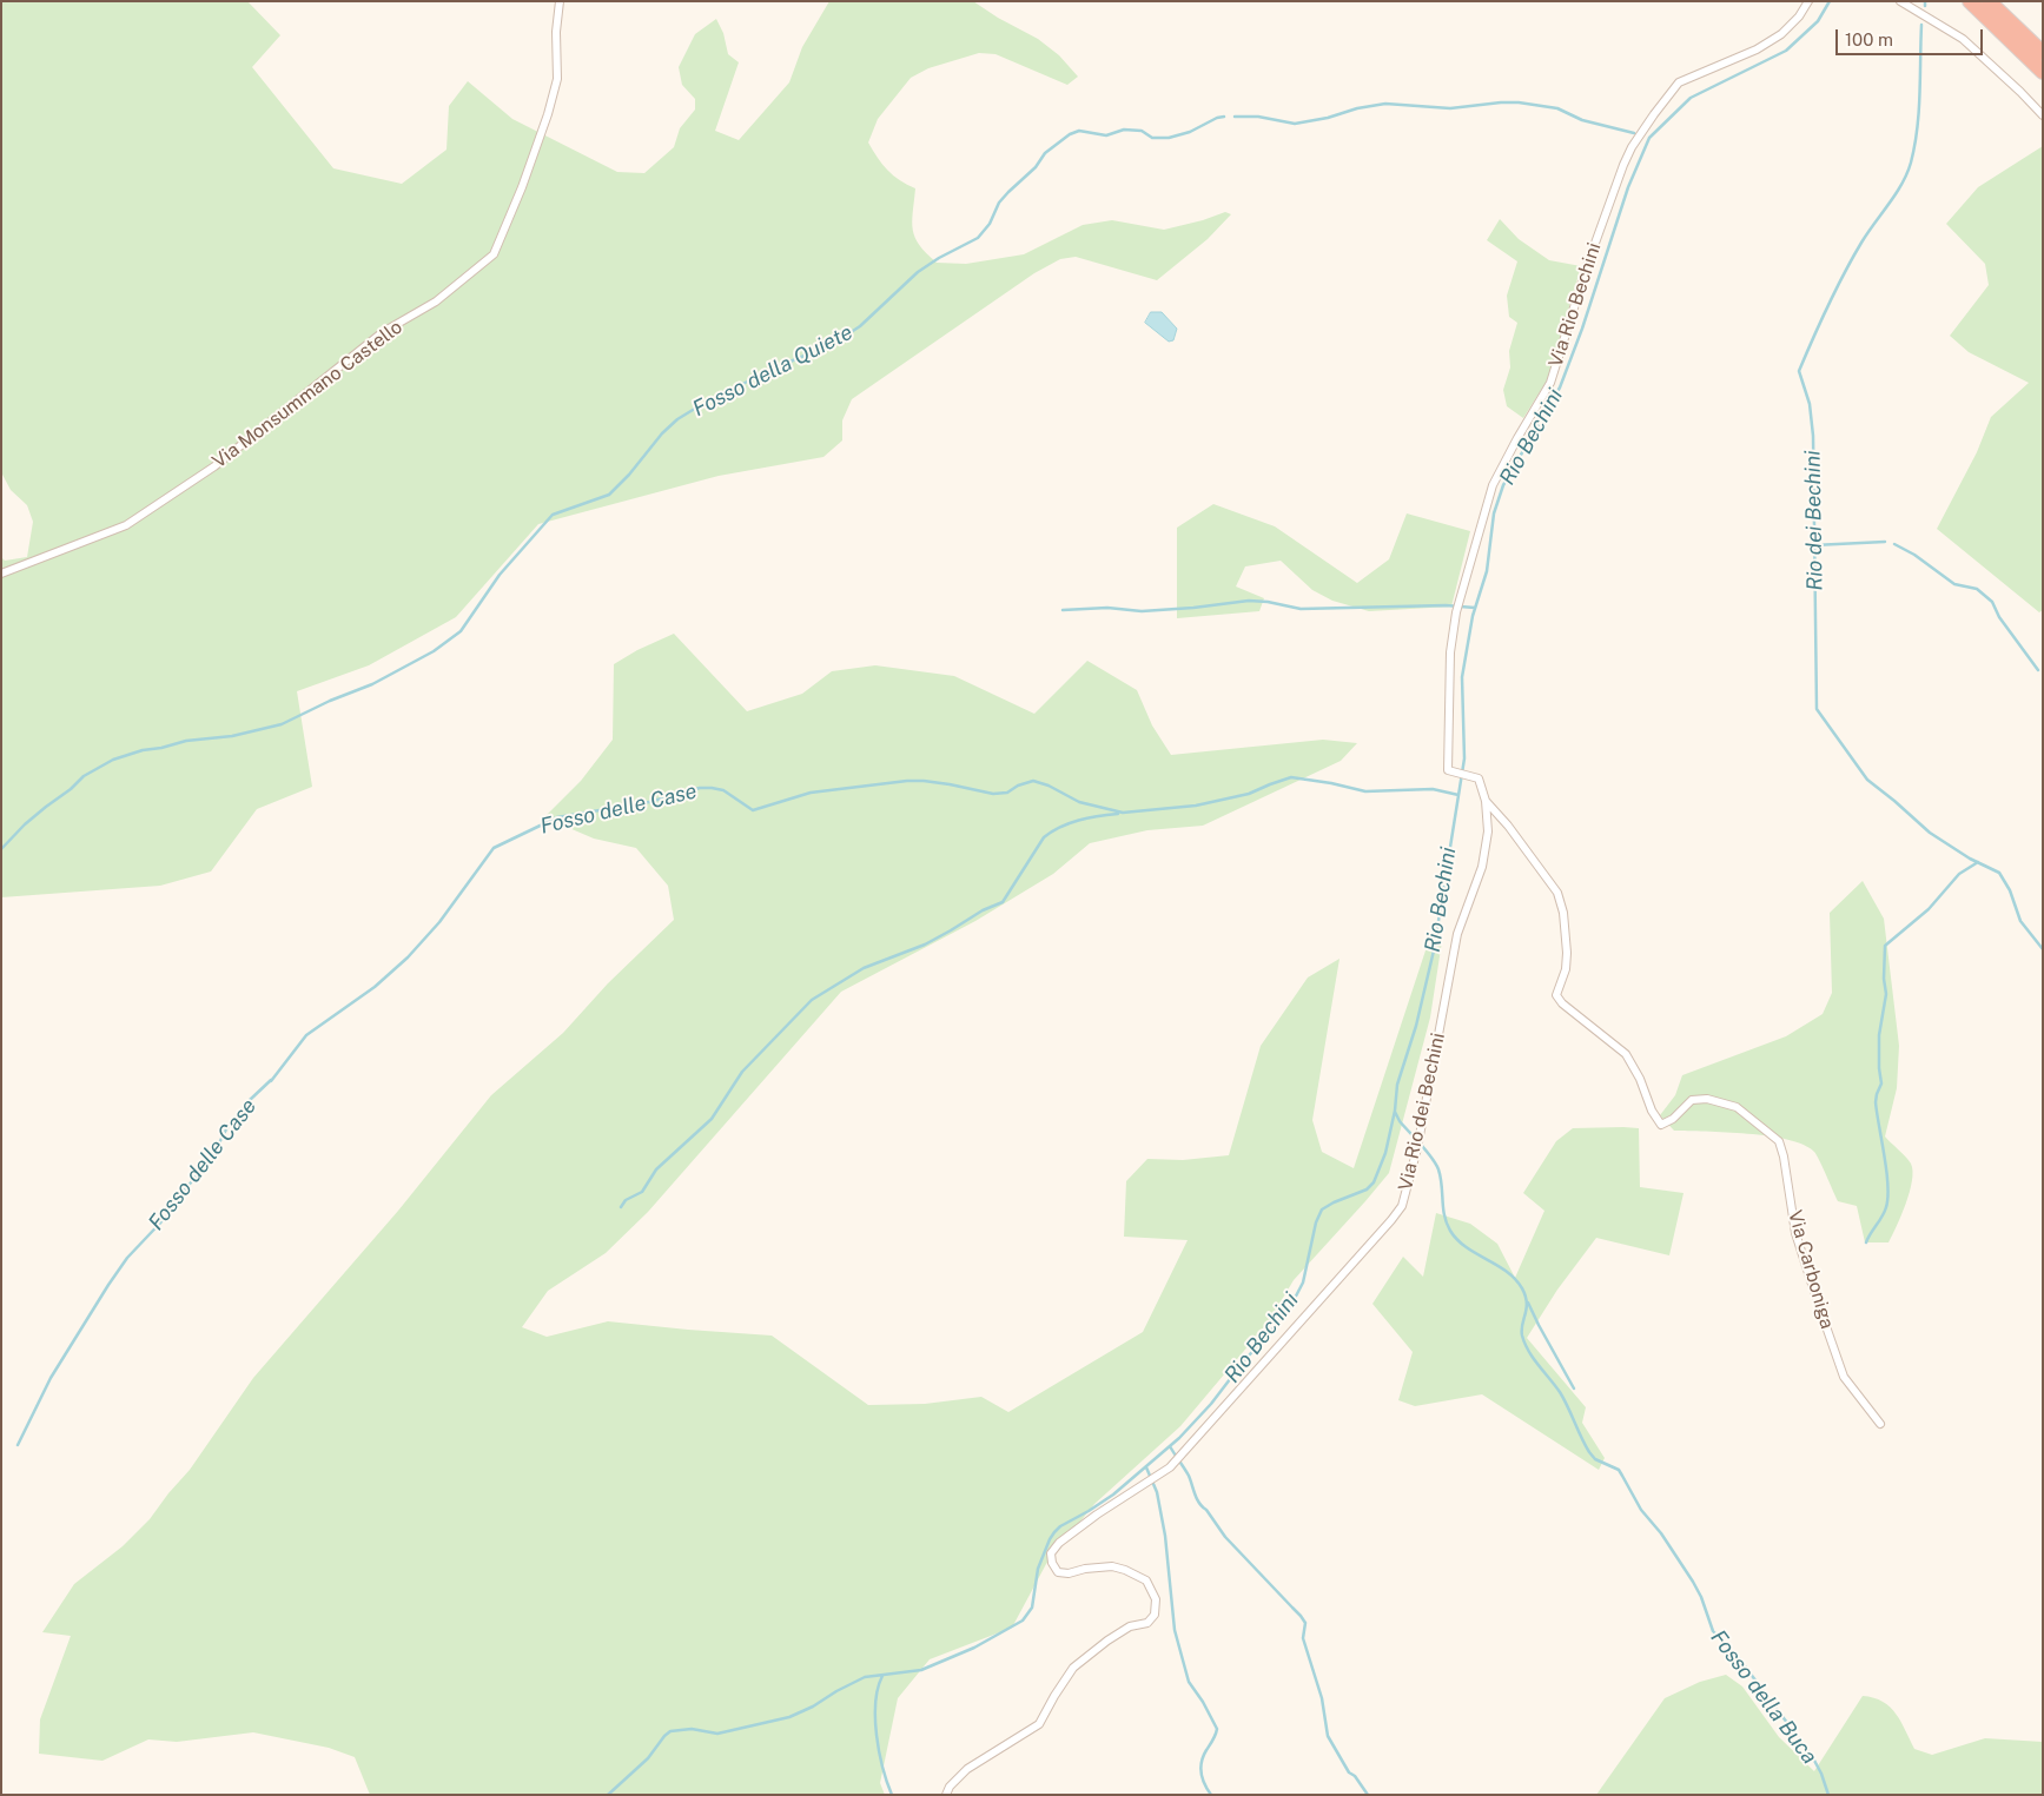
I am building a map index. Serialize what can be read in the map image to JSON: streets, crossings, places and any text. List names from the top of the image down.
{
  "streets": {
    "street": [
      "Via Rio Bechini",
      "Via Monsummano Castello",
      "Via Rio dei Bechini",
      "Via Carboniga"
    ]
  },
  "crossings": [
    ["Via Rio Bechini", "Via Rio dei Bechini"],
    ["Via Rio dei Bechini", "Via Carboniga"]
  ],
  "water": [
    "Fosso della Quiete",
    "Rio Bechini",
    "Rio dei Bechini",
    "Fosso delle Case",
    "Fosso della Buca"
  ],
  "scale_bar": "100 m"
}
